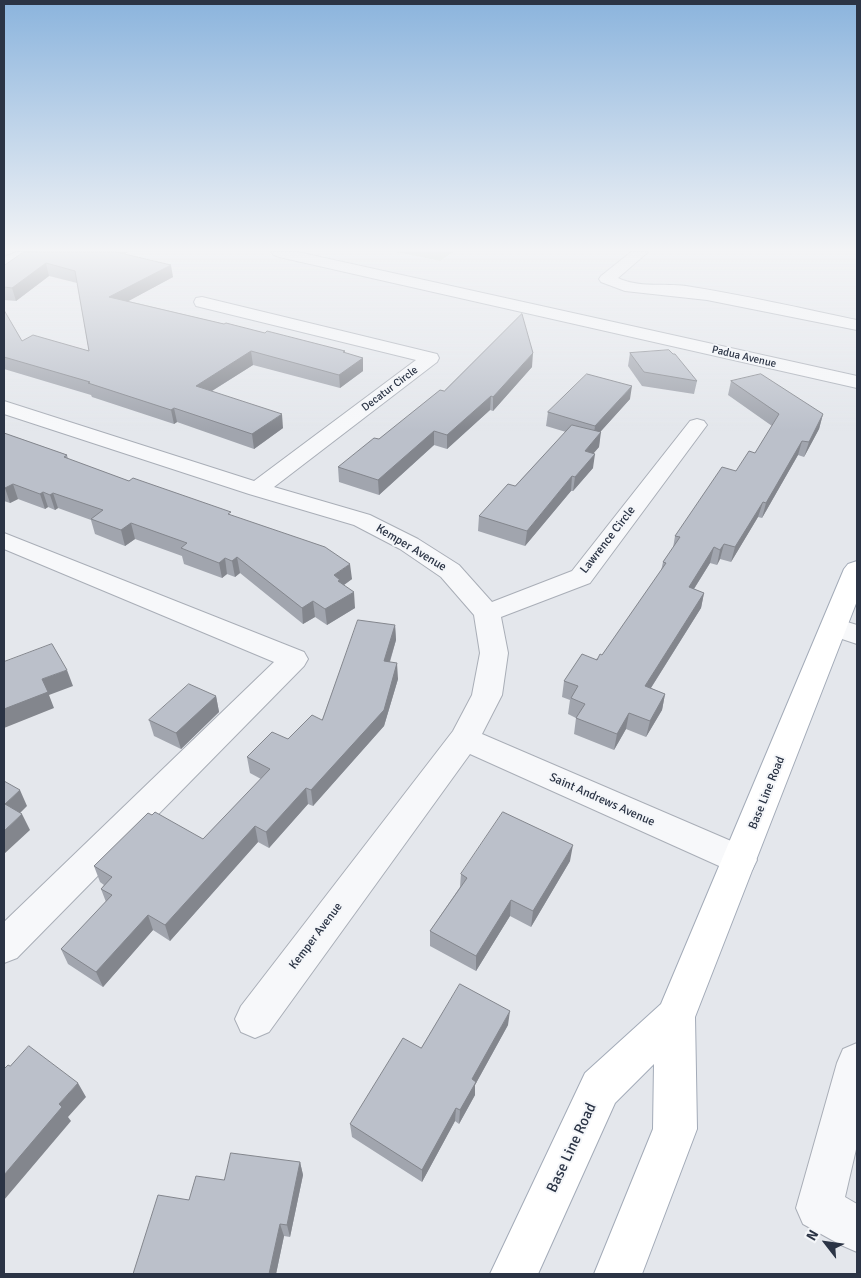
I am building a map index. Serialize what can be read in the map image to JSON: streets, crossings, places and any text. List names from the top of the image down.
{
  "streets": {
    "main road": ["Base Line Road"],
    "street": [
      "Padua Avenue",
      "Decatur Circle",
      "Lawrence Circle",
      "Kemper Avenue",
      "Saint Andrews Avenue"
    ]
  },
  "crossings": [
    ["Decatur Circle", "Kemper Avenue"],
    ["Lawrence Circle", "Kemper Avenue"],
    ["Kemper Avenue", "Saint Andrews Avenue"],
    ["Base Line Road", "Saint Andrews Avenue"]
  ],
  "north": "top left"
}
